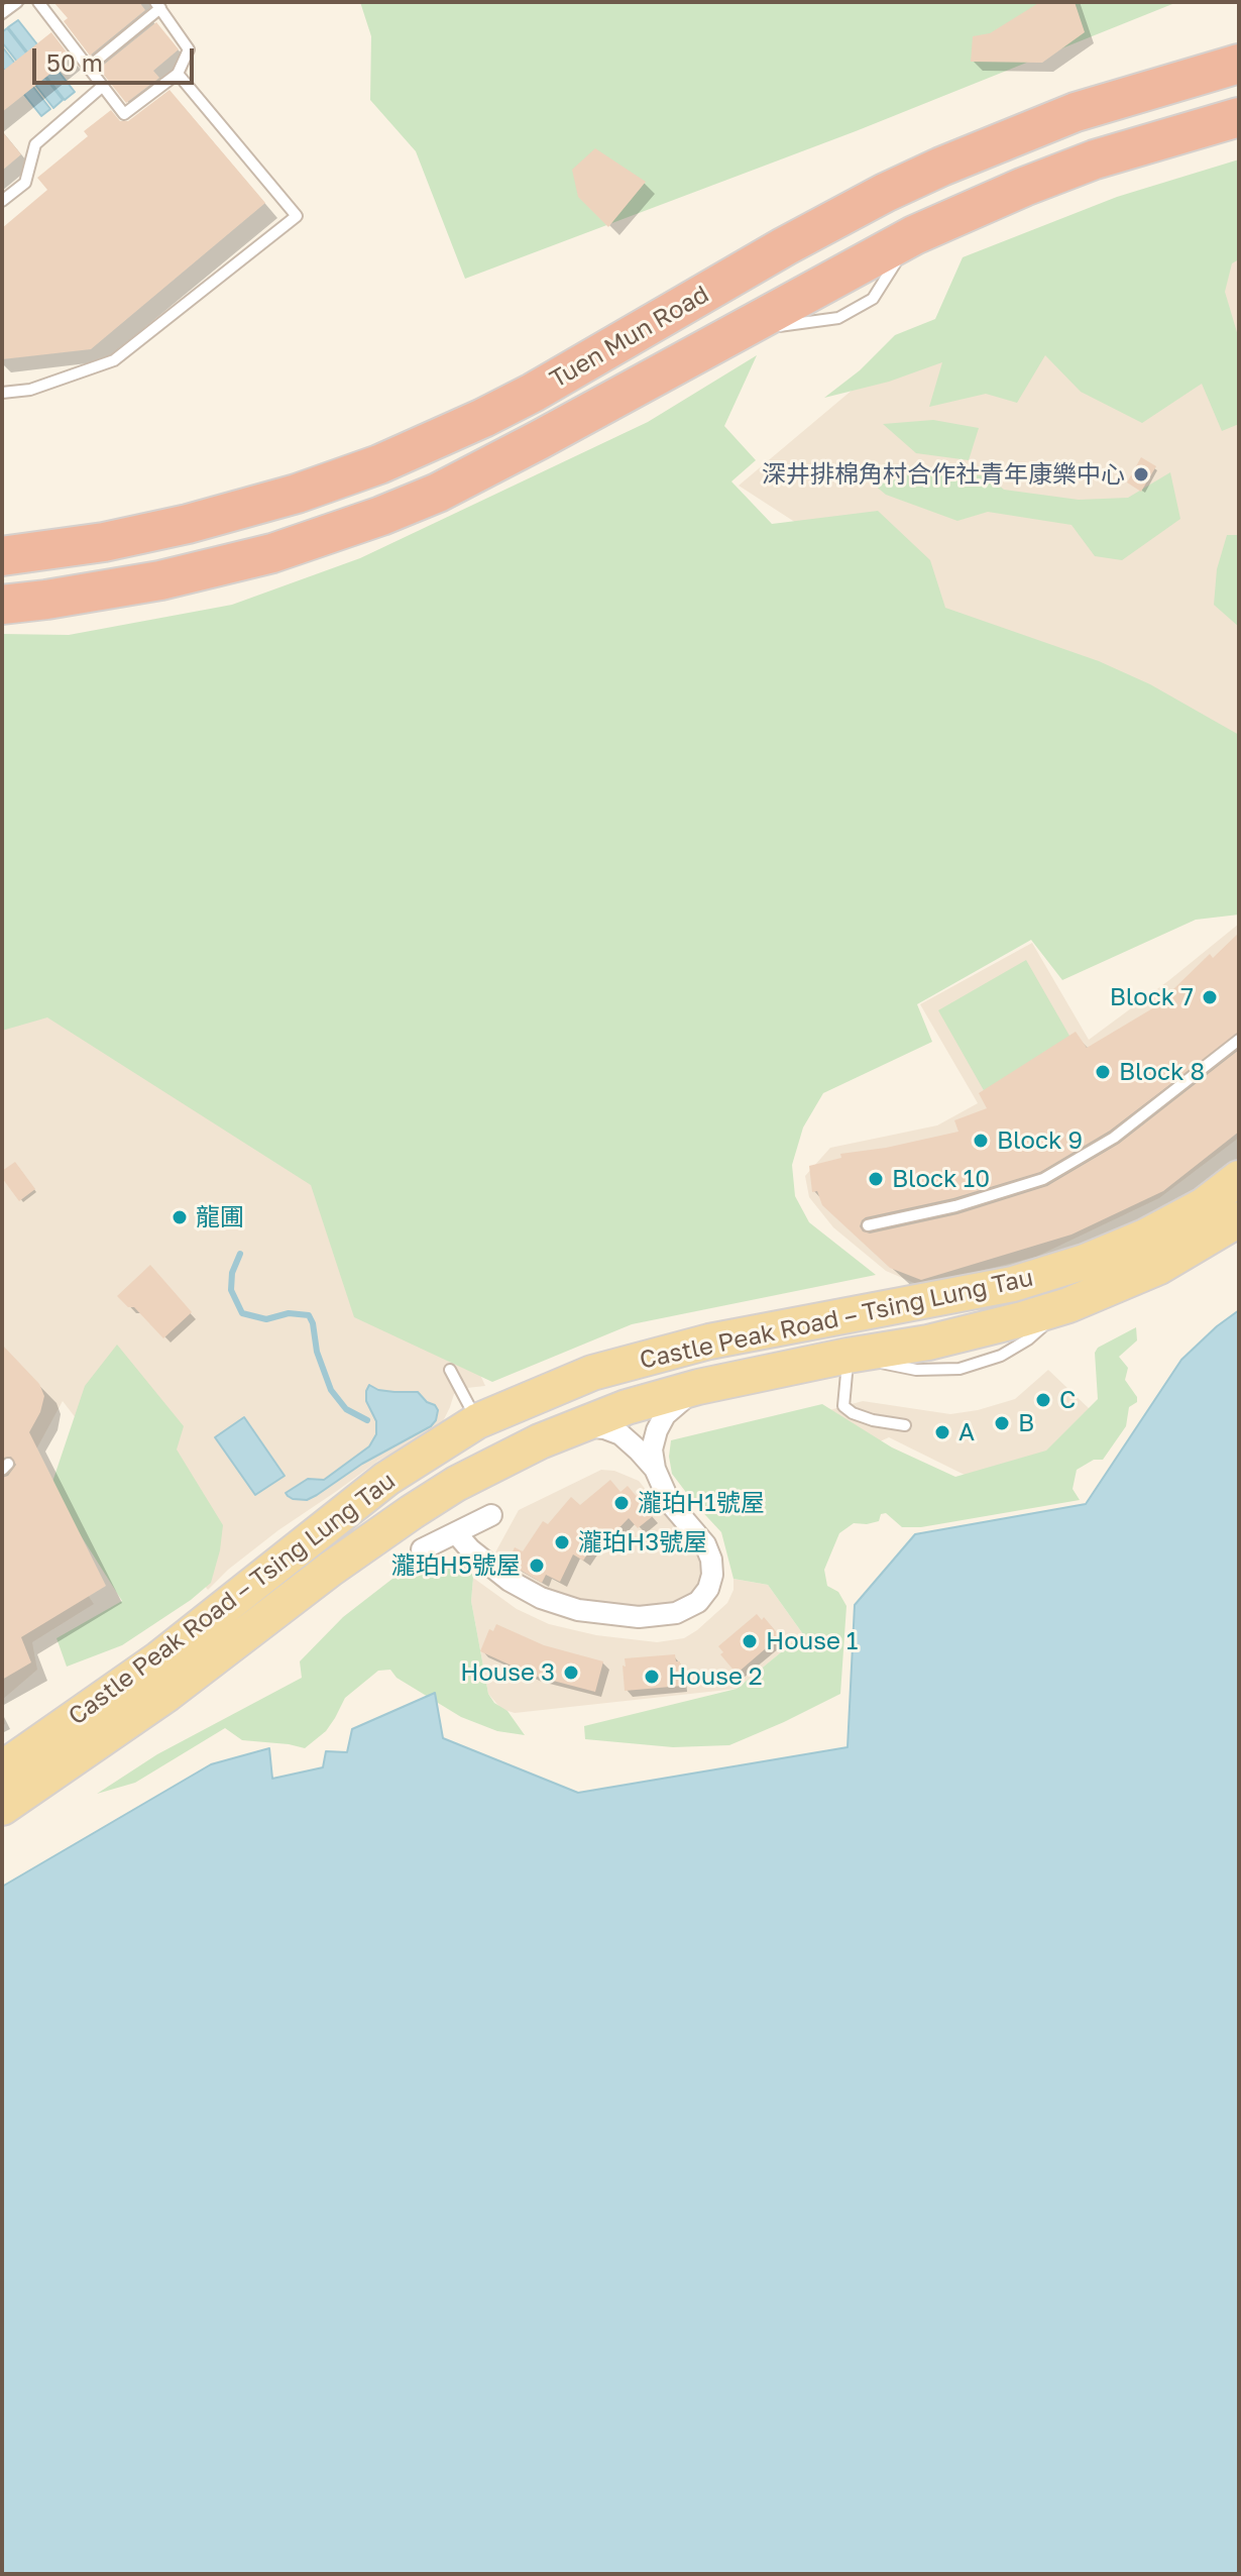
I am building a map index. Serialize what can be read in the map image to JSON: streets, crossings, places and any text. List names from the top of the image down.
{
  "streets": {
    "highway": ["Tuen Mun Road"],
    "main road": ["Castle Peak Road – Tsing Lung Tau"]
  },
  "places": [
    "深井排棉角村合作社青年康樂中心",
    "Block 7",
    "Block 8",
    "Block 9",
    "Block 10",
    "龍圃",
    "C",
    "B",
    "A",
    "瀧珀H1號屋",
    "瀧珀H3號屋",
    "瀧珀H5號屋",
    "House 1",
    "House 3",
    "House 2"
  ],
  "scale_bar": "50 m"
}
